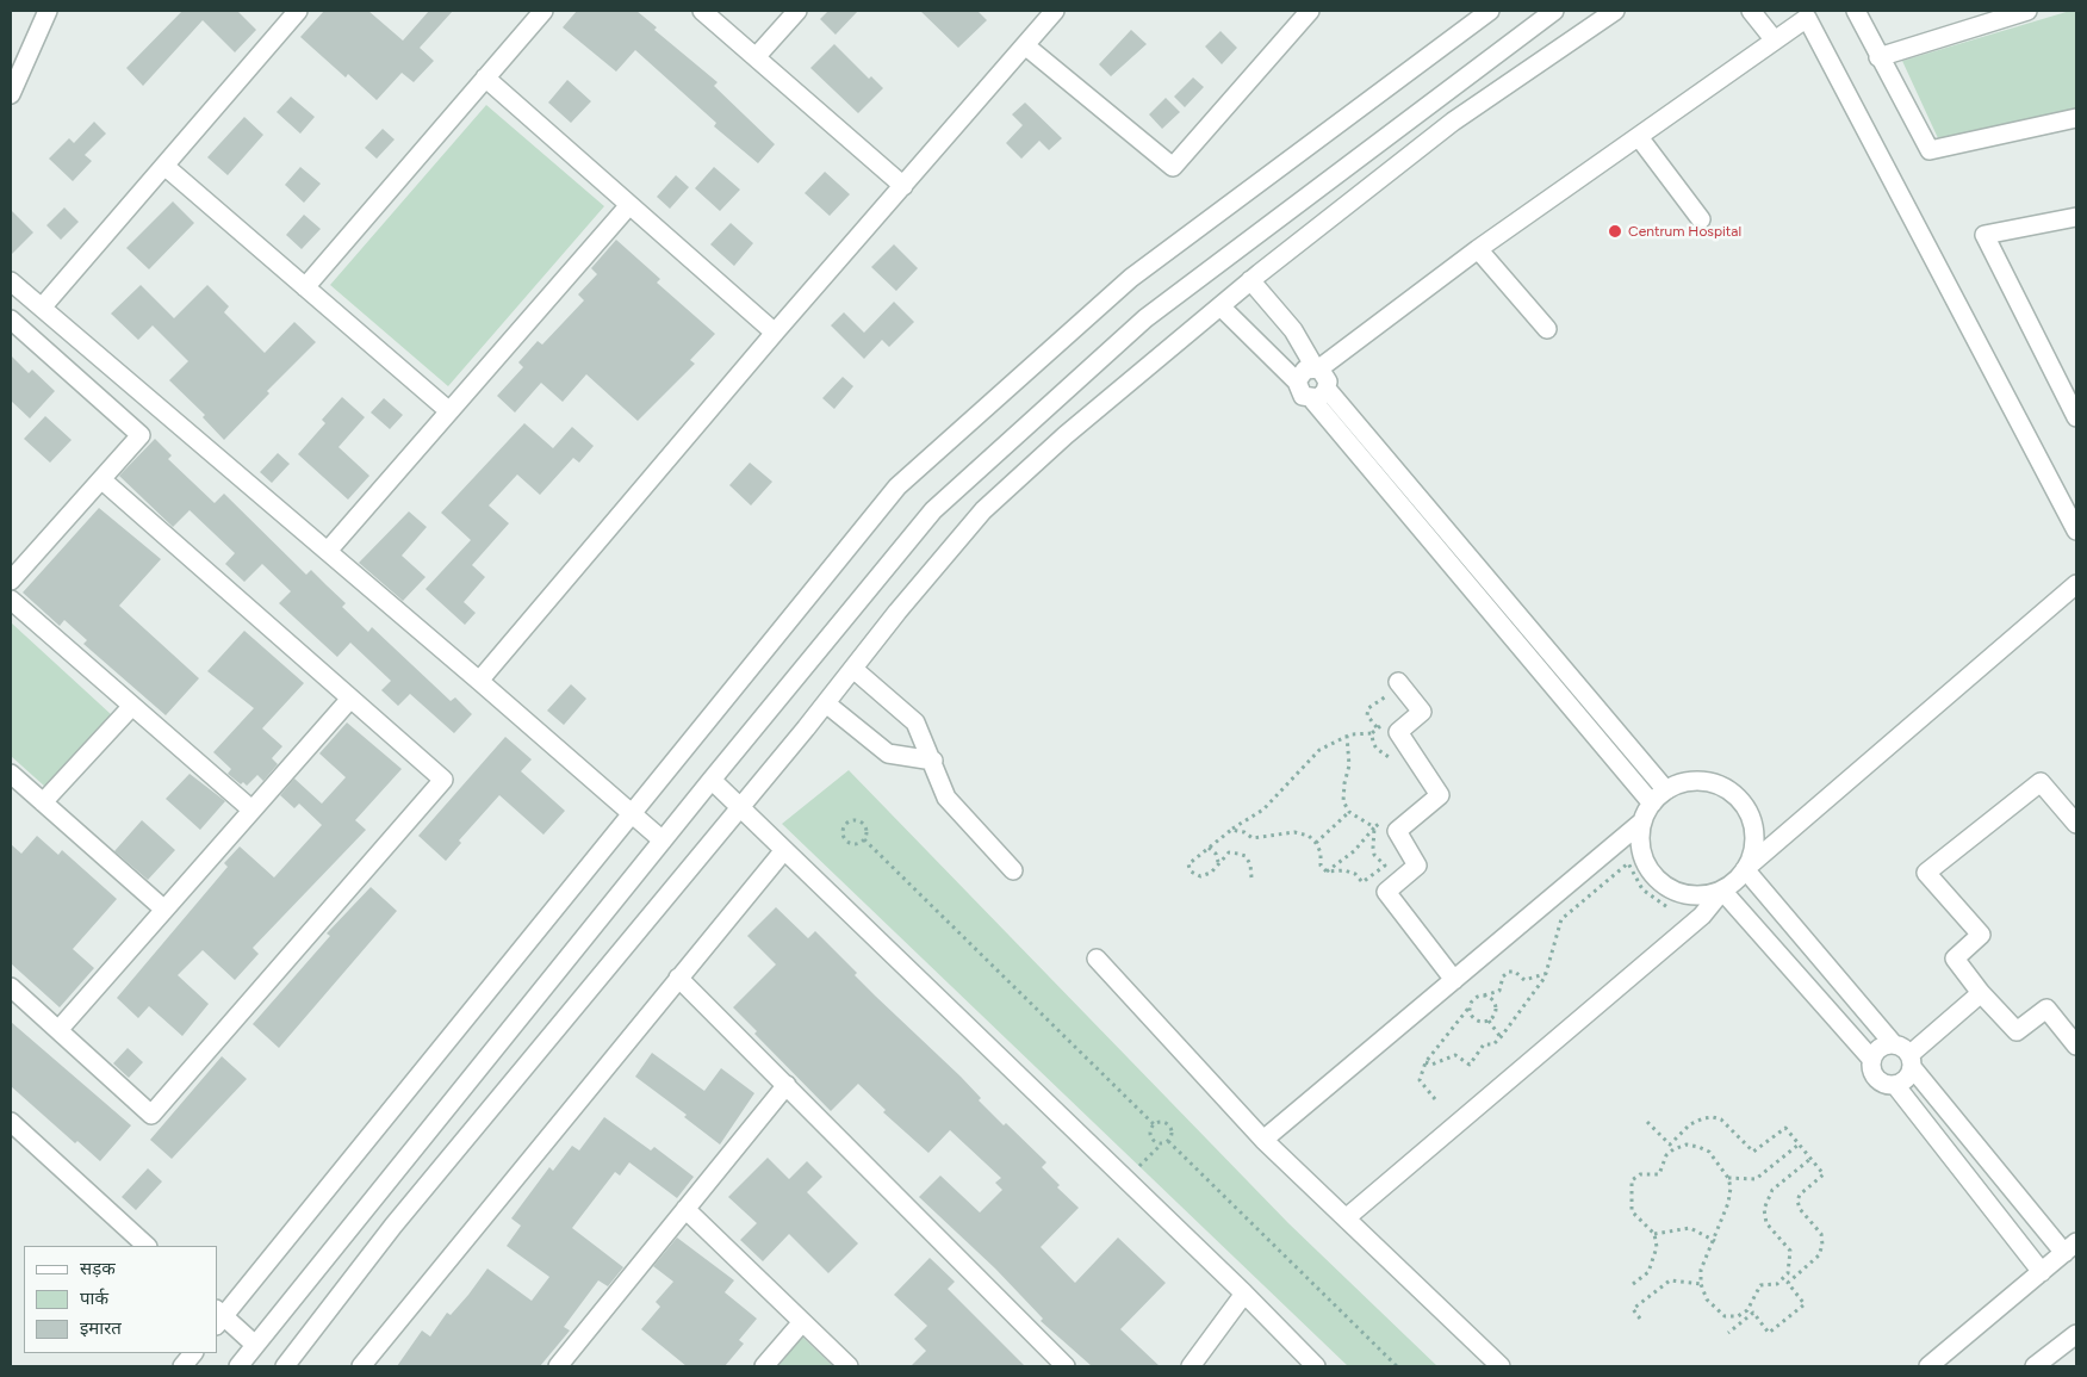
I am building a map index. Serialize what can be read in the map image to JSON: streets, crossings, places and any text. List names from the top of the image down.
{
  "places": ["Centrum Hospital"],
  "legend": ["सड़क", "पार्क", "इमारत"]
}
